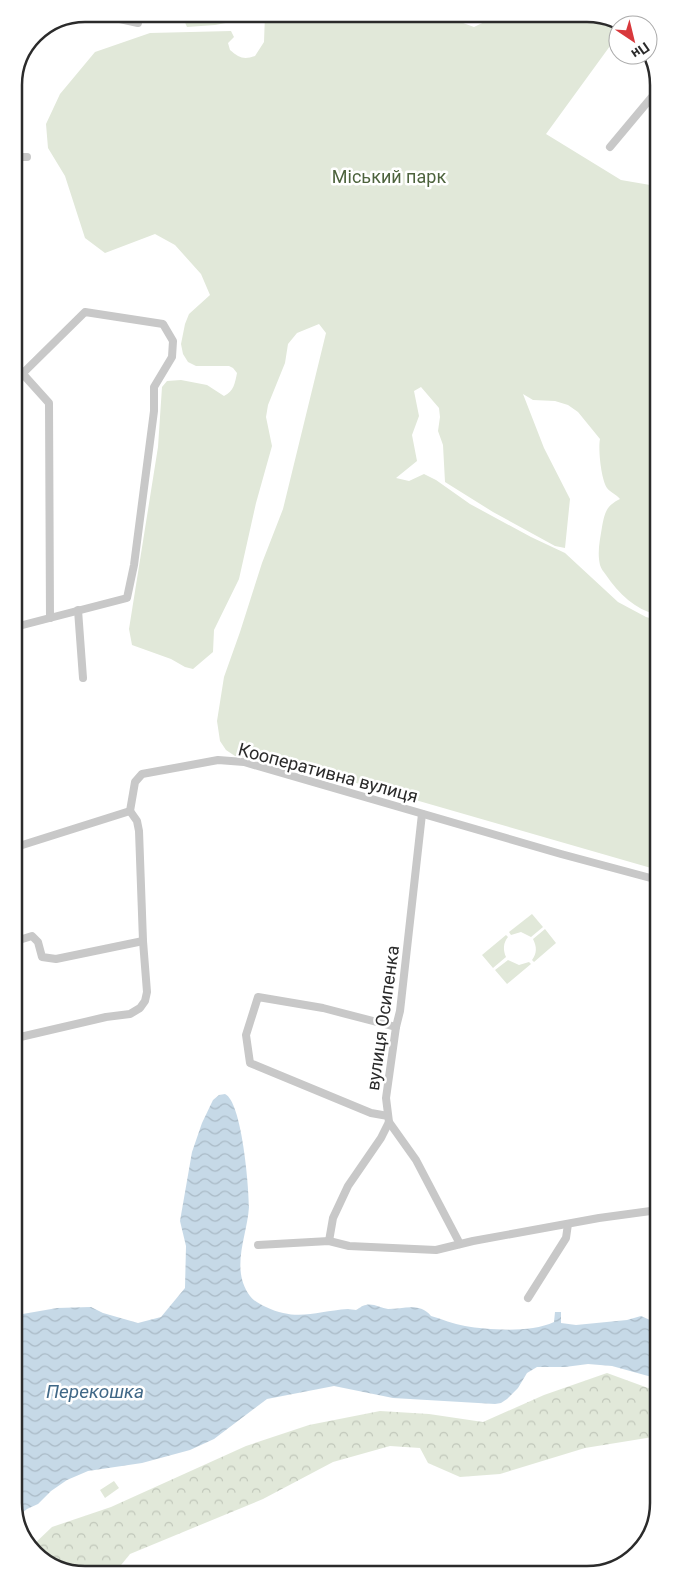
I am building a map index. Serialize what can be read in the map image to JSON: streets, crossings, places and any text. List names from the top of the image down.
{
  "streets": {
    "street": ["Кооперативна вулиця", "вулиця Осипенка"]
  },
  "crossings": [
    ["Кооперативна вулиця", "вулиця Осипенка"]
  ],
  "water": ["Перекошка"],
  "parks": ["Міський парк"],
  "north": "bottom right"
}
